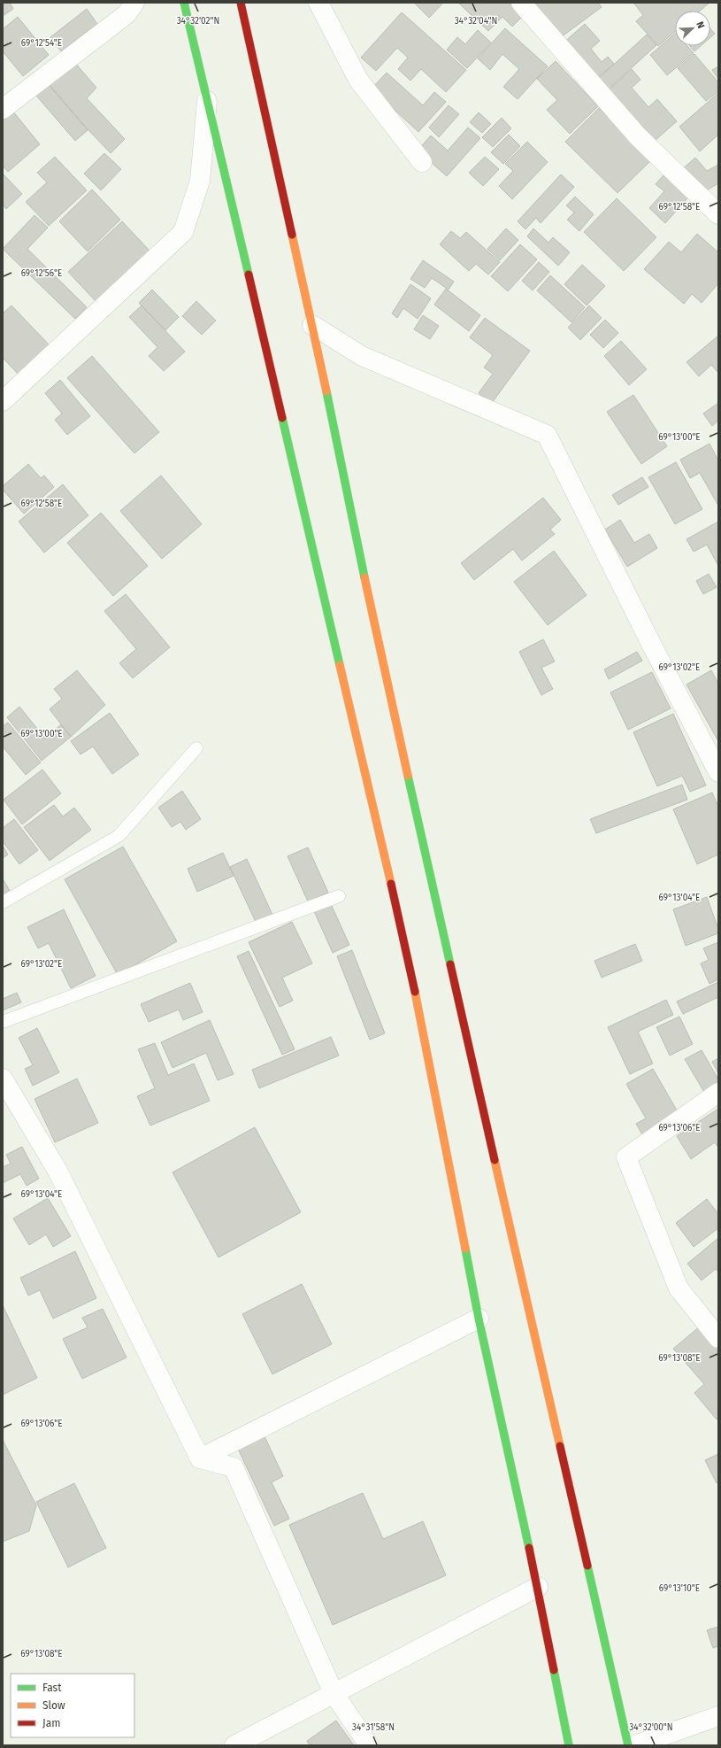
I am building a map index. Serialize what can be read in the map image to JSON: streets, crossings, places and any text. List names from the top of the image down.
{
  "legend": ["Fast", "Slow", "Jam"],
  "north": "top right",
  "coordinates": [
    "34°32'02\"N",
    "34°32'04\"N",
    "69°12'54\"E",
    "69°12'58\"E",
    "69°12'56\"E",
    "69°13'00\"E",
    "69°13'02\"E",
    "69°13'04\"E",
    "69°13'06\"E",
    "69°13'08\"E",
    "69°13'10\"E",
    "34°31'58\"N",
    "34°32'00\"N"
  ]
}
